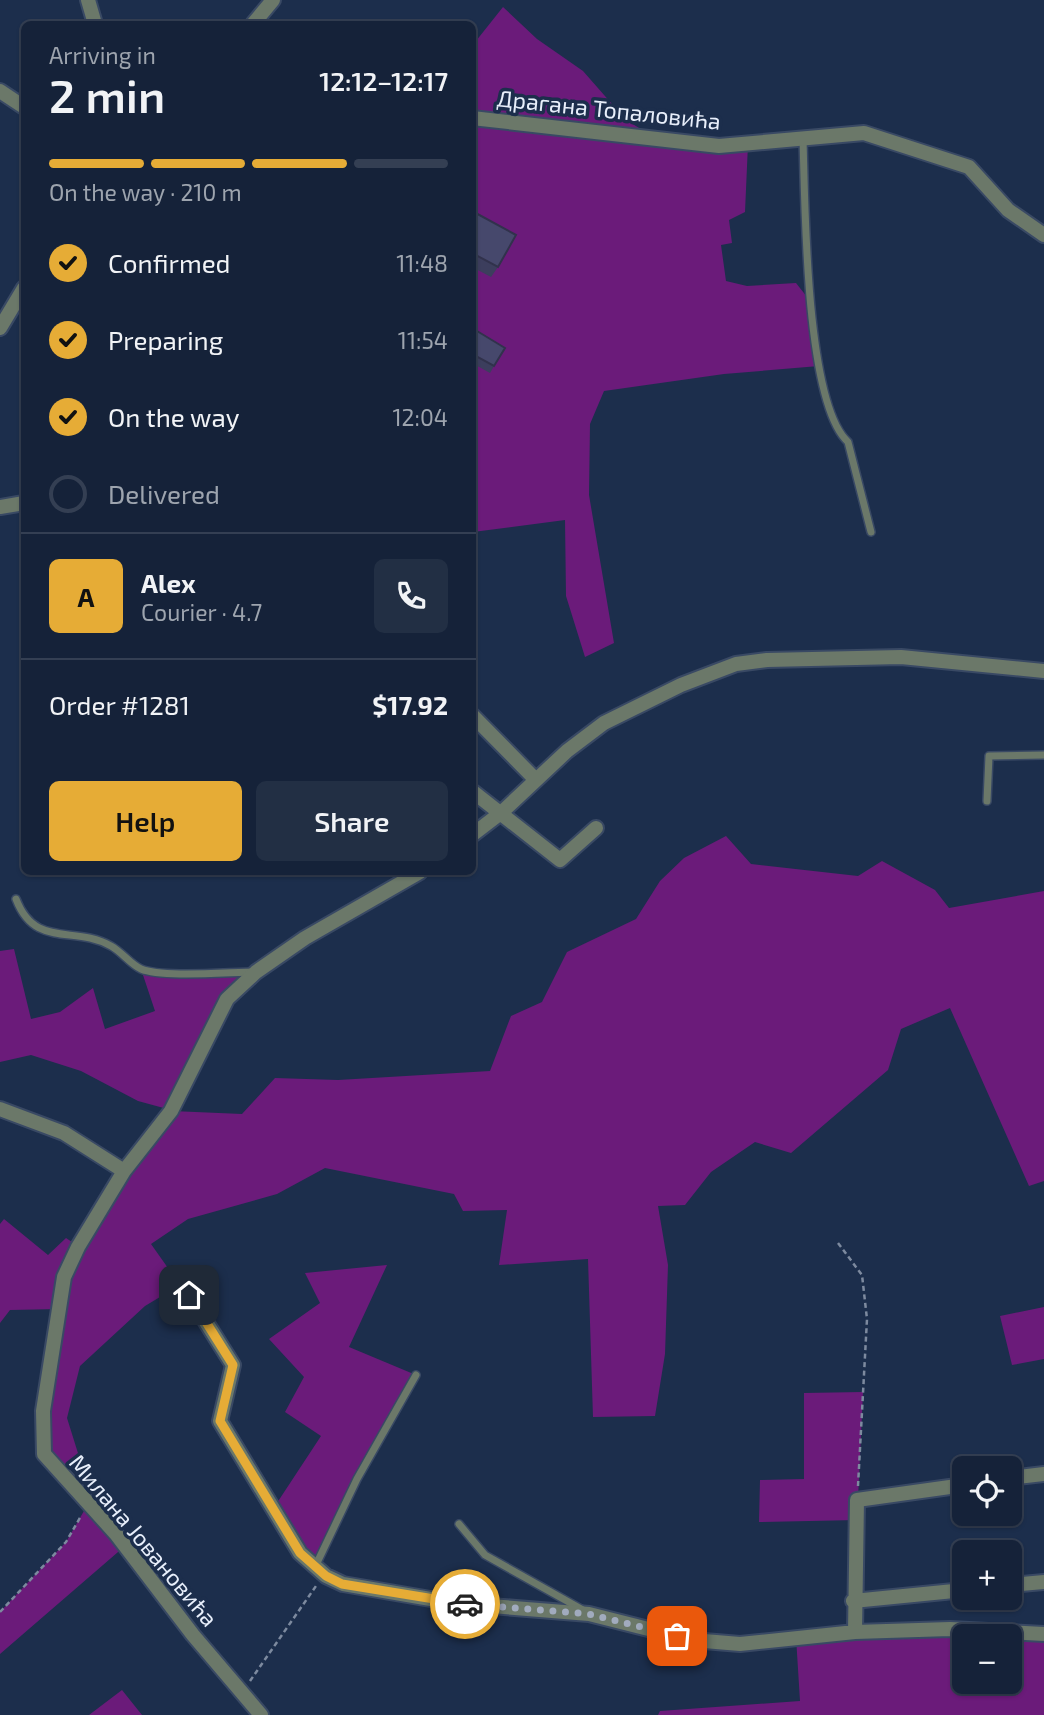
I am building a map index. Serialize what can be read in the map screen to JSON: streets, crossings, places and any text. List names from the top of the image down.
{
  "streets": {
    "street": ["Драгана Топаловића", "Милана Јовановића"]
  },
  "page": {
    "heading": ["2 min", "Arriving in", "12:12–12:17"],
    "panel": [
      "Alex",
      "Courier · 4.7",
      "Order #1281",
      "$17.92"
    ],
    "bar": "On the way · 210 m",
    "list": [
      ["Confirmed", "11:48"],
      ["Preparing", "11:54"],
      ["On the way", "12:04"],
      "Delivered"
    ],
    "round": "A",
    "buttons": ["Help", "Share"],
    "map_buttons": ["+", "−"]
  }
}
